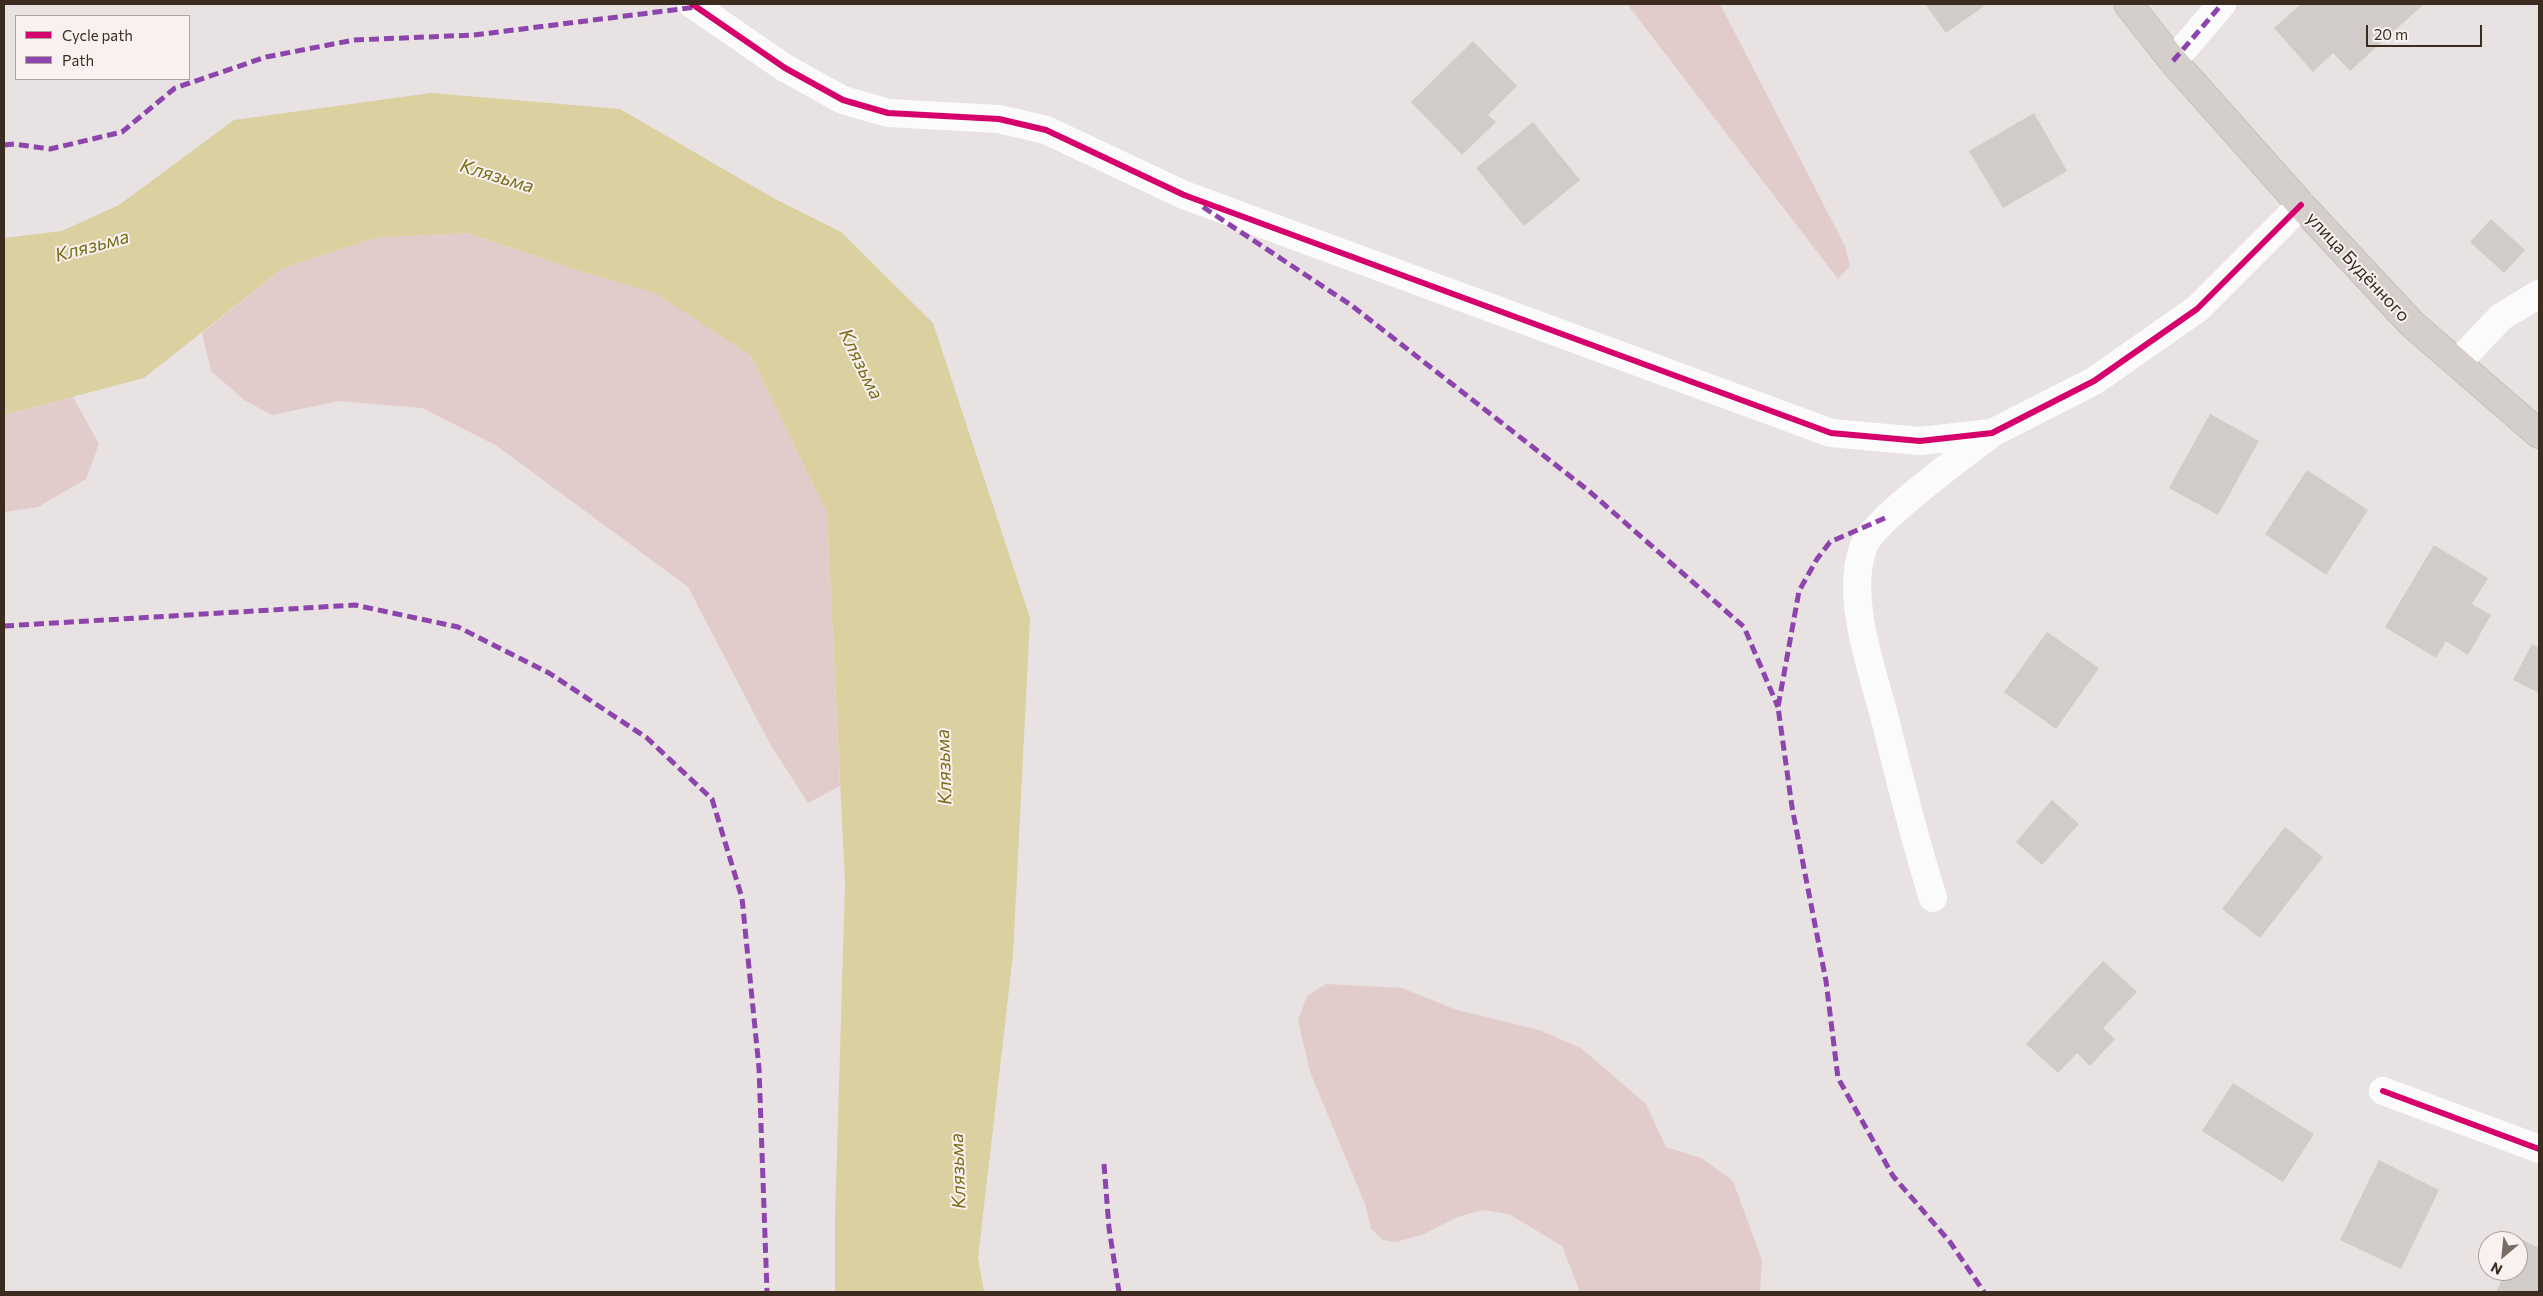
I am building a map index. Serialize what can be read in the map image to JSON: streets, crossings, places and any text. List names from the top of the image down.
{
  "streets": {
    "main road": ["улица Будённого"]
  },
  "water": ["Клязьма"],
  "legend": ["Cycle path", "Path"],
  "scale_bar": "20 m",
  "north": "bottom left"
}
